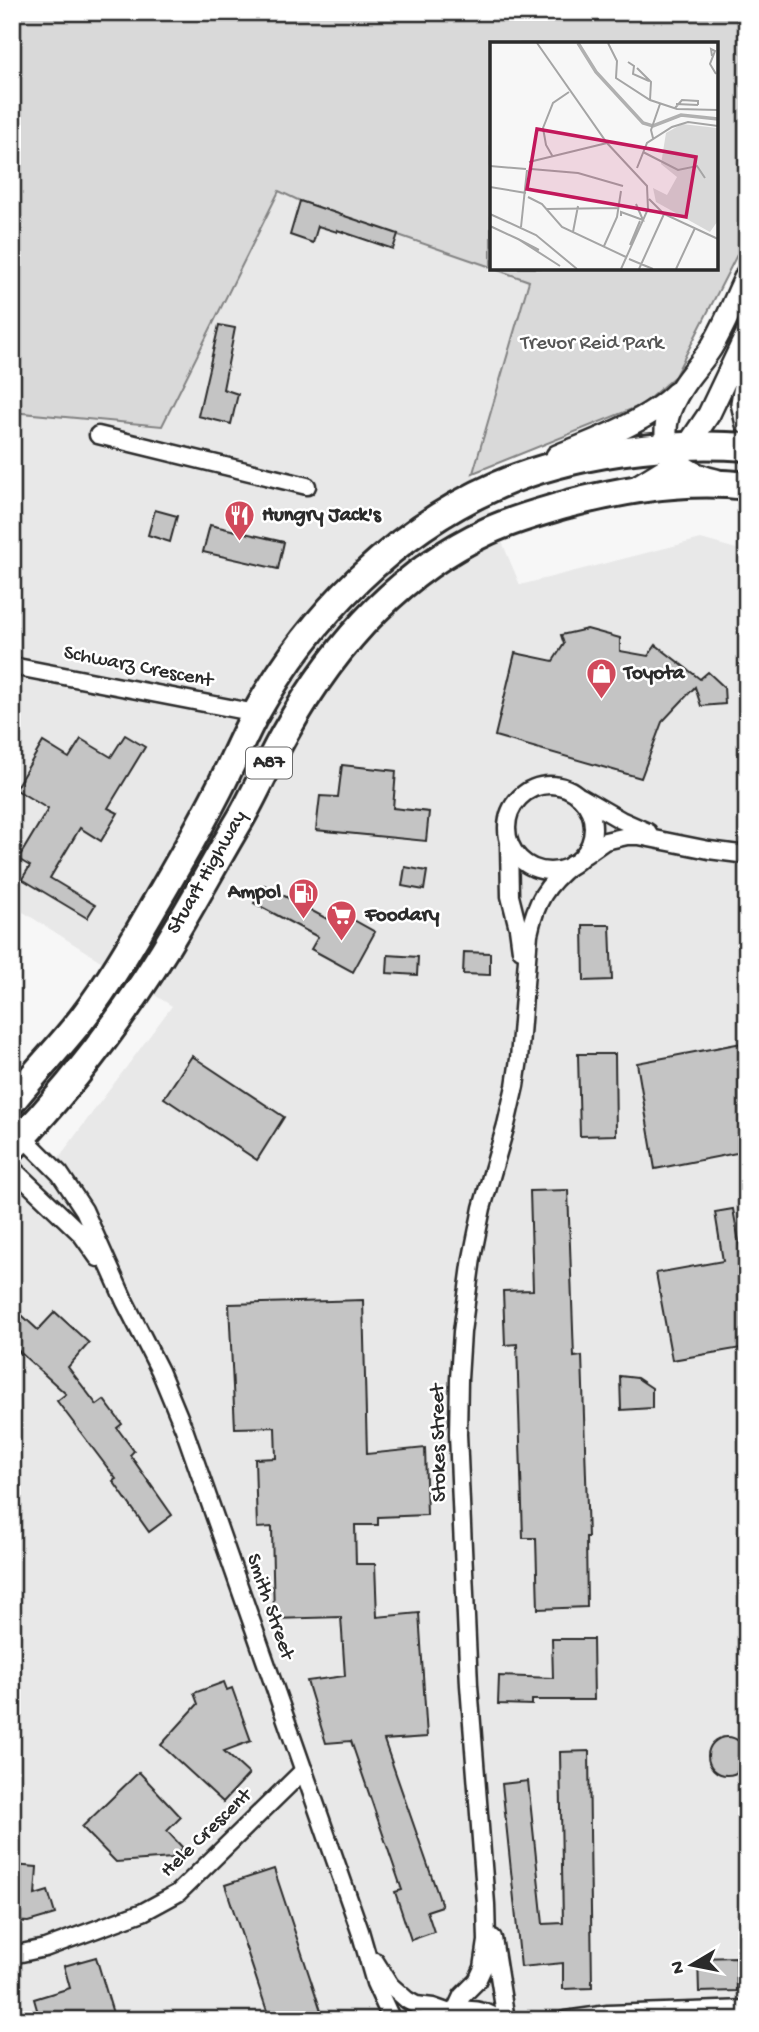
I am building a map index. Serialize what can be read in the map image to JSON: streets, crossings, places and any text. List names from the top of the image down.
{
  "streets": {
    "highway": ["A87", "Stuart Highway"],
    "street": [
      "Schwarz Crescent",
      "Stokes Street",
      "Smith Street",
      "Hele Crescent"
    ]
  },
  "crossings": [
    ["Schwarz Crescent", "Stuart Highway"],
    ["Stuart Highway", "Smith Street"],
    ["Stokes Street", "Smith Street"],
    ["Smith Street", "Hele Crescent"]
  ],
  "parks": ["Trevor Reid Park"],
  "places": {
    "restaurant": ["Hungry Jack's"],
    "shop": ["Toyota"],
    "fuel station": ["Ampol"],
    "supermarket": ["Foodary"]
  },
  "north": "left"
}
